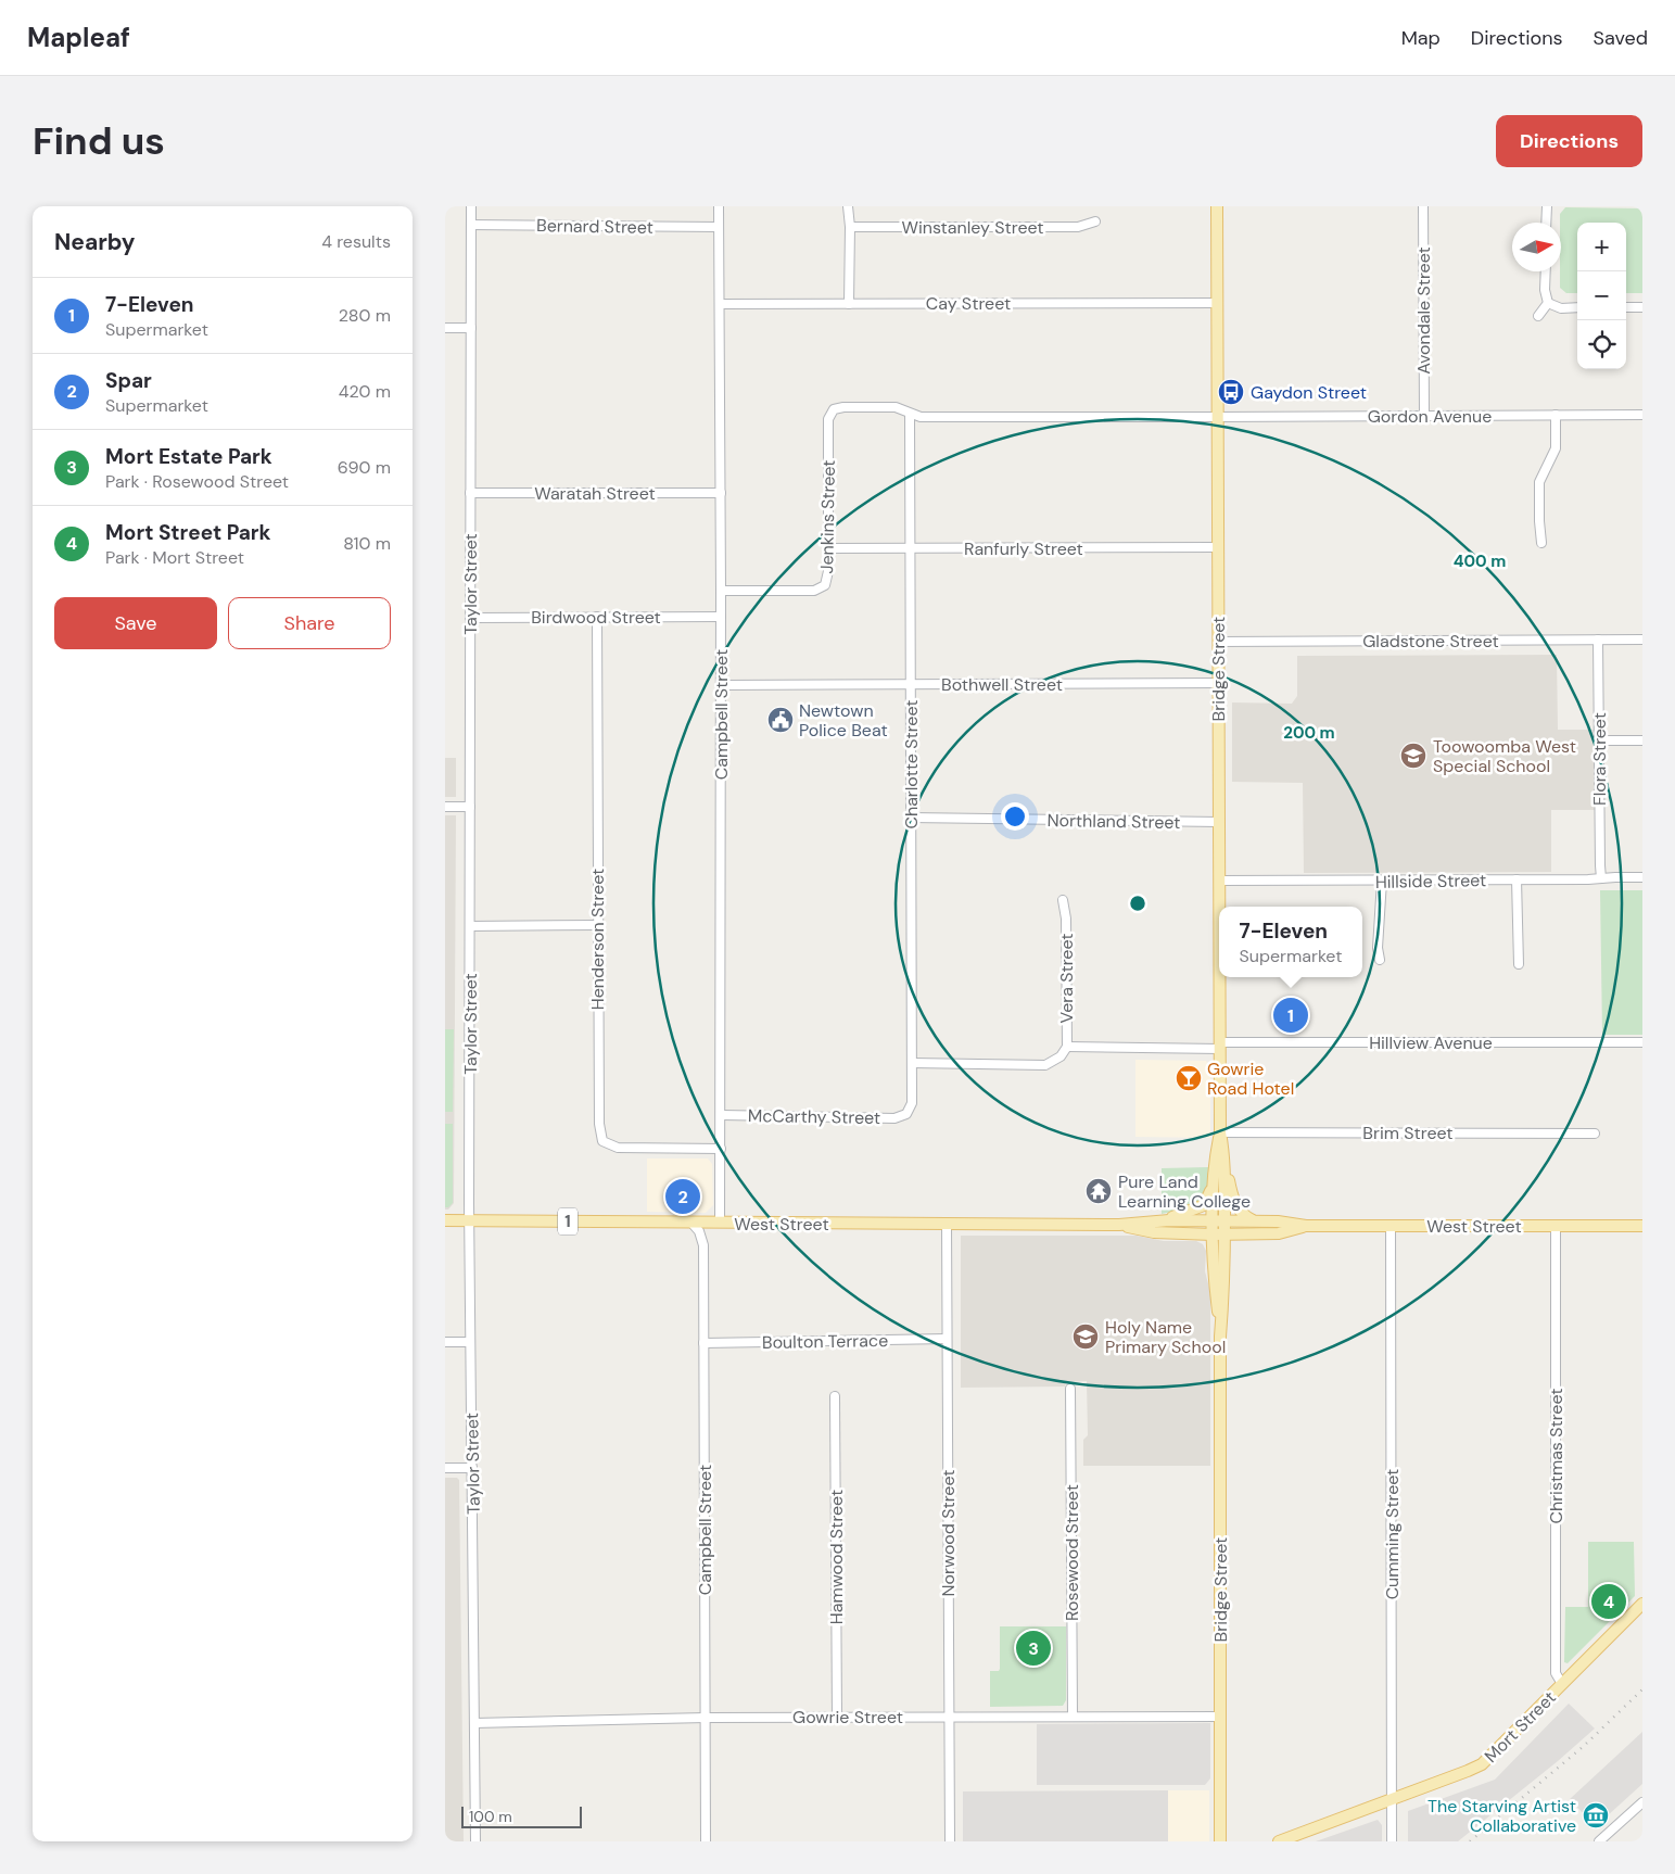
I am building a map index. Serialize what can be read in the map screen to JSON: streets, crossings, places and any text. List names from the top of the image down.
{
  "streets": {
    "main road": [
      "Bridge Street",
      "1",
      "West Street",
      "Mort Street"
    ],
    "street": [
      "Bernard Street",
      "Winstanley Street",
      "Cay Street",
      "Avondale Street",
      "Gordon Avenue",
      "Waratah Street",
      "Jenkins Street",
      "Ranfurly Street",
      "Taylor Street",
      "Birdwood Street",
      "Gladstone Street",
      "Bothwell Street",
      "Campbell Street",
      "Flora Street",
      "Charlotte Street",
      "Northland Street",
      "Hillside Street",
      "Henderson Street",
      "Vera Street",
      "Hillview Avenue",
      "McCarthy Street",
      "Brim Street",
      "Boulton Terrace",
      "Christmas Street",
      "Norwood Street",
      "Cumming Street",
      "Rosewood Street",
      "Hamwood Street",
      "Gowrie Street"
    ]
  },
  "crossings": [
    ["Bernard Street", "Taylor Street"],
    ["Bernard Street", "Campbell Street"],
    ["Cay Street", "Bridge Street"],
    ["Cay Street", "Campbell Street"],
    ["Avondale Street", "Gordon Avenue"],
    ["Gordon Avenue", "Bridge Street"],
    ["Waratah Street", "Taylor Street"],
    ["Waratah Street", "Campbell Street"],
    ["Jenkins Street", "Ranfurly Street"],
    ["Jenkins Street", "Campbell Street"],
    ["Jenkins Street", "Charlotte Street"],
    ["Ranfurly Street", "Bridge Street"],
    ["Ranfurly Street", "Charlotte Street"],
    ["Taylor Street", "Birdwood Street"],
    ["Taylor Street", "West Street"],
    ["Taylor Street", "Gowrie Street"],
    ["Birdwood Street", "Campbell Street"],
    ["Birdwood Street", "Henderson Street"],
    ["Gladstone Street", "Bridge Street"],
    ["Gladstone Street", "Flora Street"],
    ["Bridge Street", "Bothwell Street"],
    ["Bridge Street", "Northland Street"],
    ["Bridge Street", "Hillside Street"],
    ["Bridge Street", "Hillview Avenue"],
    ["Bridge Street", "Brim Street"],
    ["Bridge Street", "West Street"],
    ["Bridge Street", "Gowrie Street"],
    ["Bothwell Street", "Campbell Street"],
    ["Bothwell Street", "Charlotte Street"],
    ["Campbell Street", "Henderson Street"],
    ["Campbell Street", "McCarthy Street"],
    ["Campbell Street", "West Street"],
    ["Campbell Street", "Boulton Terrace"],
    ["Campbell Street", "Gowrie Street"],
    ["Flora Street", "Hillside Street"],
    ["Charlotte Street", "Northland Street"],
    ["Charlotte Street", "Vera Street"],
    ["Charlotte Street", "McCarthy Street"],
    ["Vera Street", "Hillview Avenue"],
    ["West Street", "Christmas Street"],
    ["West Street", "Norwood Street"],
    ["West Street", "Cumming Street"],
    ["Boulton Terrace", "Norwood Street"],
    ["Christmas Street", "Mort Street"],
    ["Norwood Street", "Gowrie Street"],
    ["Cumming Street", "Mort Street"],
    ["Rosewood Street", "Gowrie Street"],
    ["Hamwood Street", "Gowrie Street"]
  ],
  "places": {
    "bus stop": ["Gaydon Street"],
    "public building": ["Newtown Police Beat"],
    "school or university": ["Toowoomba West Special School", "Holy Name Primary School"],
    "bar": ["Gowrie Road Hotel"],
    "temple": ["Pure Land Learning College"],
    "museum": ["The Starving Artist Collaborative"]
  },
  "scale_bar": "100 m",
  "north": "right",
  "page": {
    "header": "Mapleaf",
    "nav": ["Map", "Directions", "Saved"],
    "buttons": [
      "Directions",
      ["Save", "Share"]
    ],
    "title": "Find us",
    "heading": ["Nearby", "4 results"],
    "map_buttons": ["+", "−"],
    "list": [
      {
        "mark": "1",
        "name": "7-Eleven",
        "note": "Supermarket",
        "value": "280 m"
      },
      {
        "mark": "2",
        "name": "Spar",
        "note": "Supermarket",
        "value": "420 m"
      },
      {
        "mark": "3",
        "name": "Mort Estate Park",
        "note": "Park · Rosewood Street",
        "value": "690 m"
      },
      {
        "mark": "4",
        "name": "Mort Street Park",
        "note": "Park · Mort Street",
        "value": "810 m"
      }
    ],
    "popup": ["7-Eleven", "Supermarket"],
    "pins": [
      "1",
      "2",
      "4",
      "3"
    ],
    "scale": "100 m"
  },
  "rings": ["400 m", "200 m"]
}
